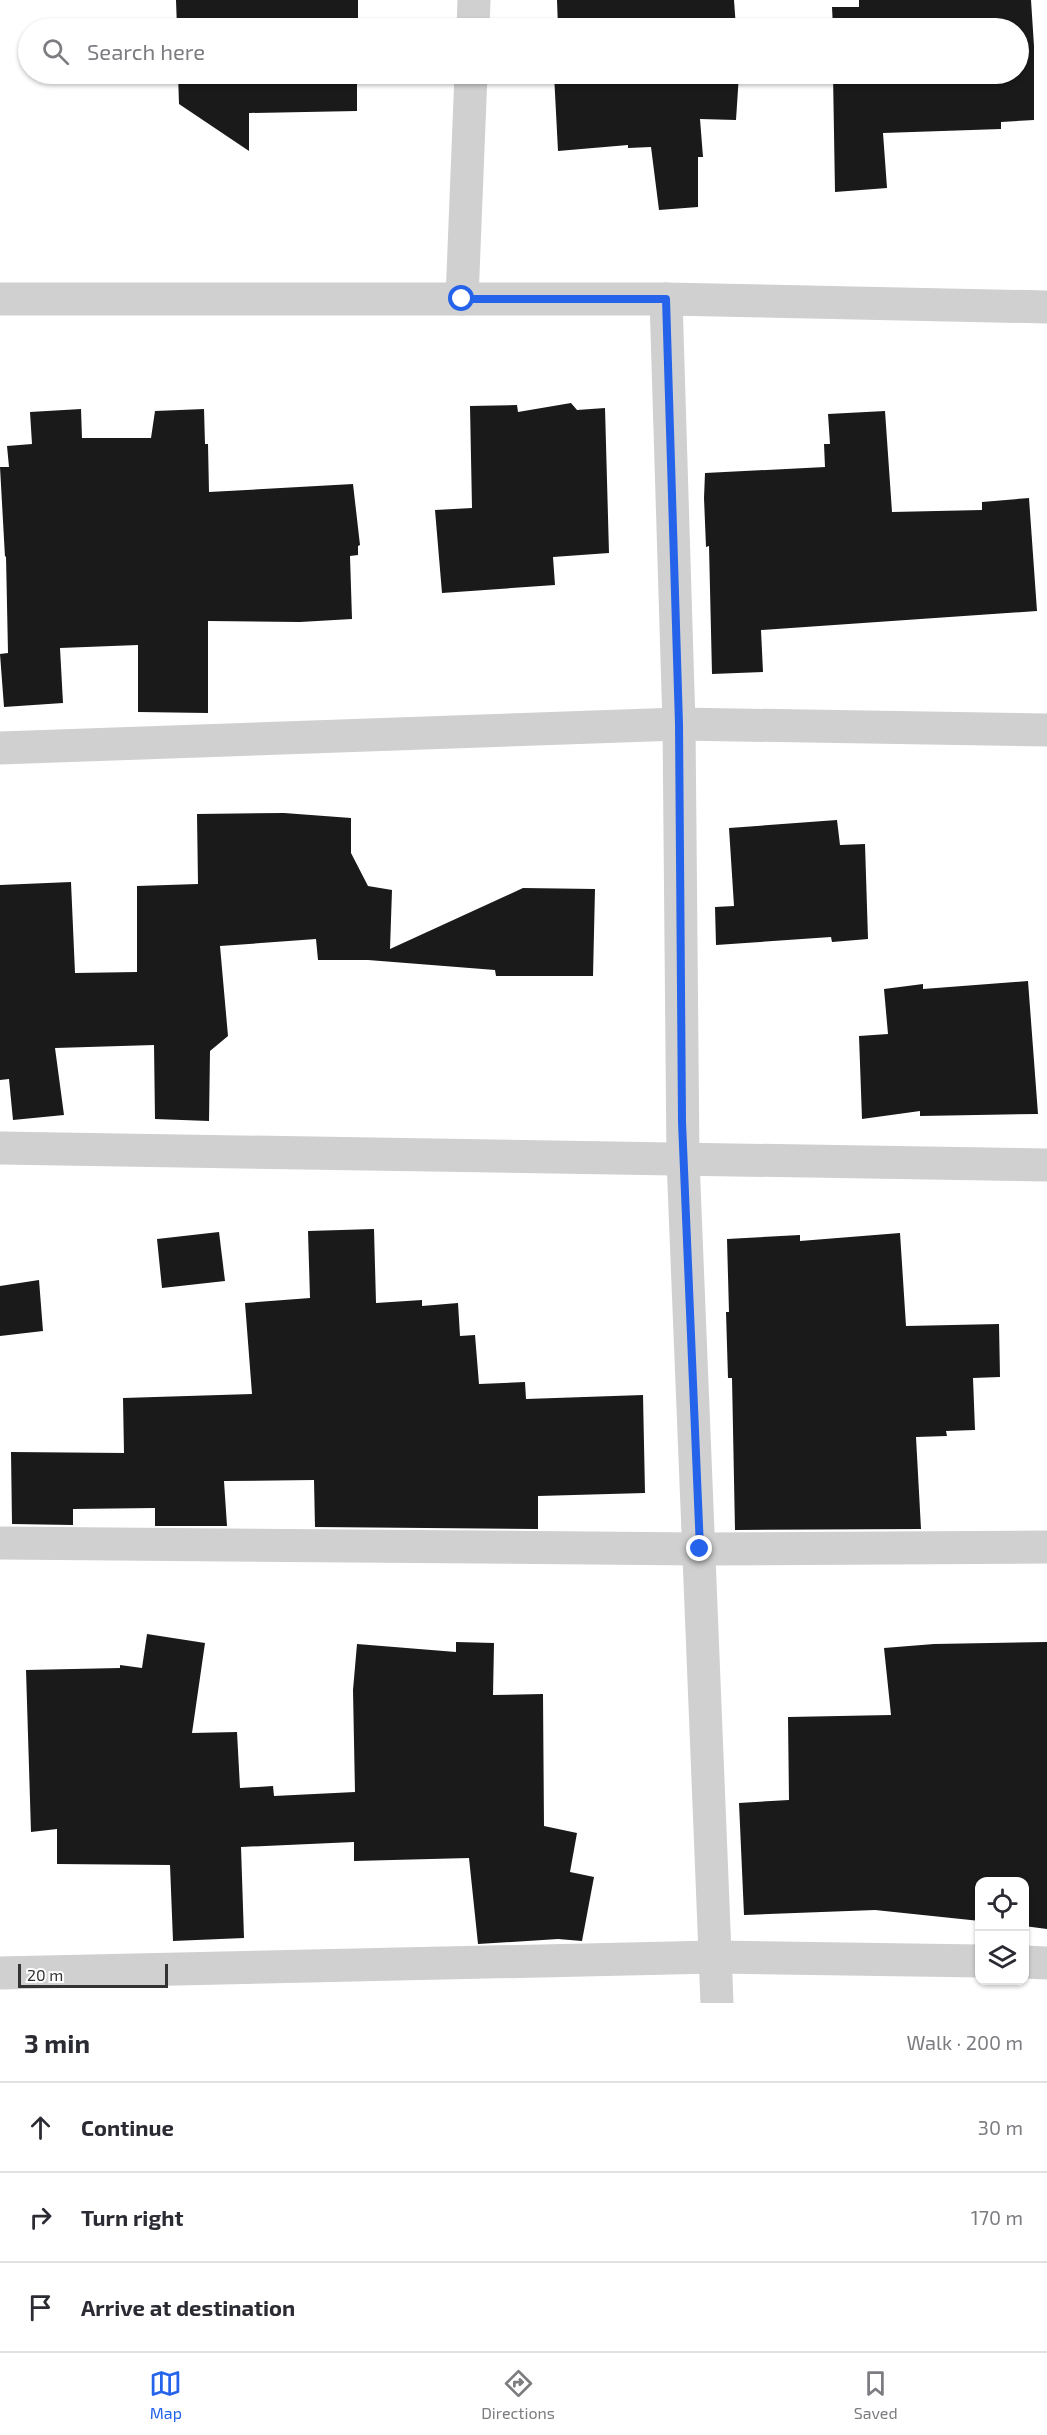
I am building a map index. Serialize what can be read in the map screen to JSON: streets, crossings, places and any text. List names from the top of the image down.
{
  "scale_bar": "20 m",
  "page": {
    "search": "Search here",
    "scale": "20 m",
    "heading": ["3 min", "Walk · 200 m"],
    "list": [
      ["Continue", "30 m"],
      ["Turn right", "170 m"],
      "Arrive at destination"
    ],
    "nav": ["Map", "Directions", "Saved"]
  }
}
